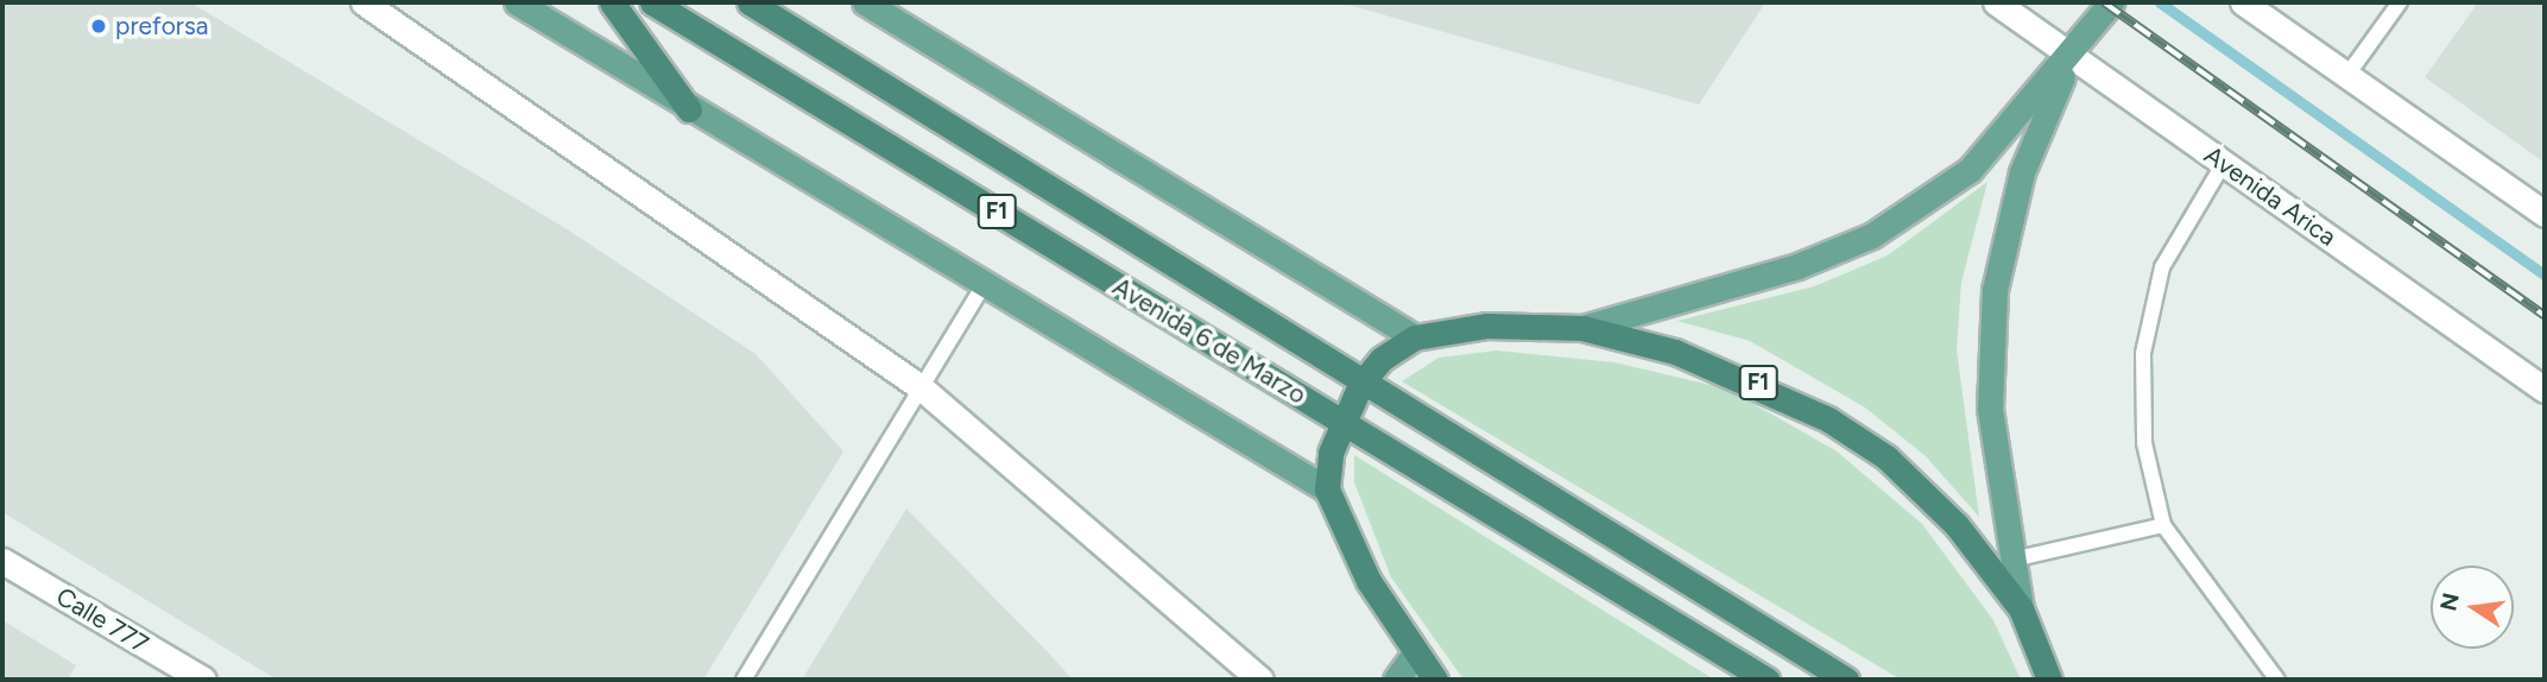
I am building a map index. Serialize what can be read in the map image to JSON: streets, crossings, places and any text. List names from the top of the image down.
{
  "streets": {
    "highway": ["F1", "Avenida 6 de Marzo"],
    "street": ["Avenida Arica", "Calle 777"]
  },
  "crossings": [
    ["F1", "Avenida 6 de Marzo"]
  ],
  "places": ["preforsa"],
  "north": "left"
}
